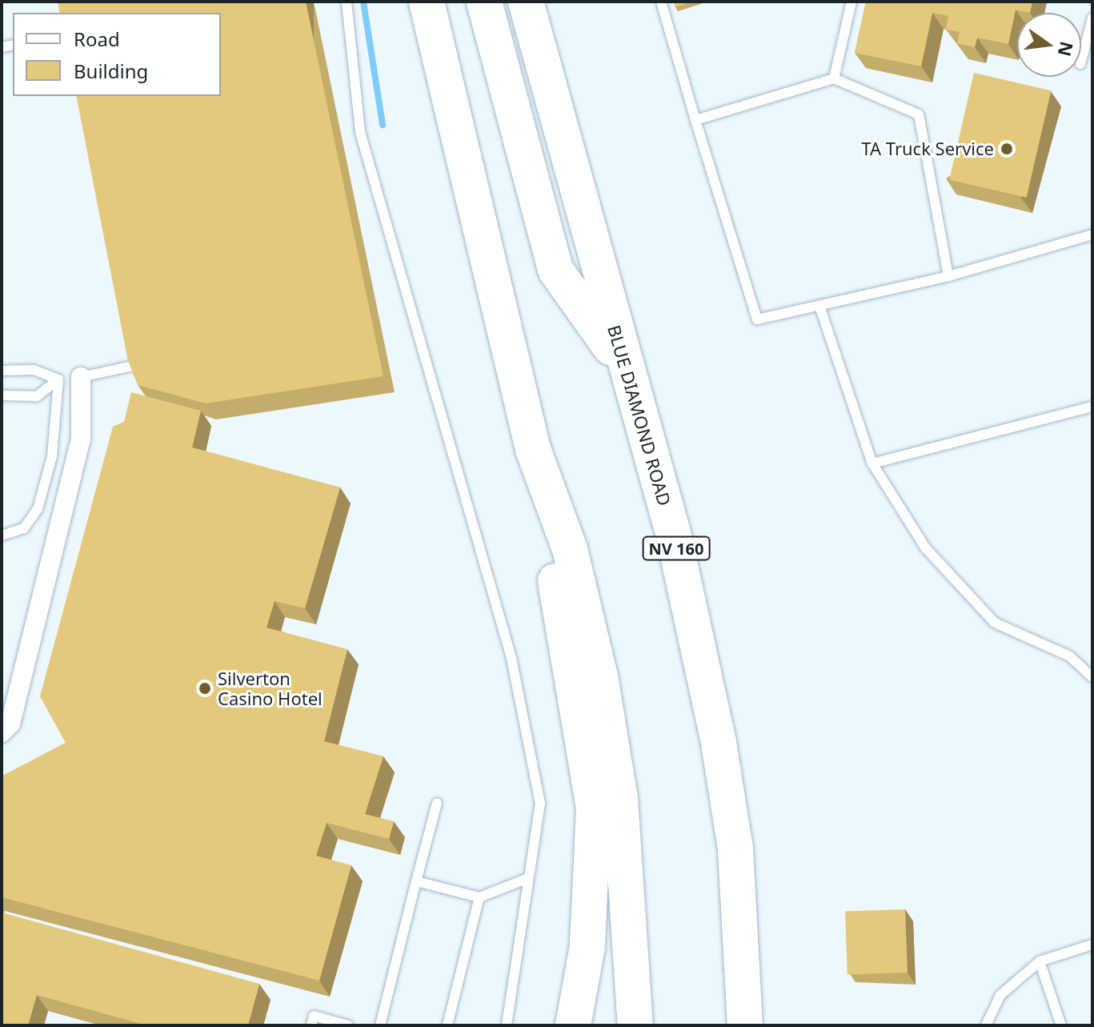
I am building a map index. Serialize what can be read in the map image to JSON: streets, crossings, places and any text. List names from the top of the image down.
{
  "streets": {
    "highway": ["BLUE DIAMOND ROAD", "NV 160"]
  },
  "places": ["TA Truck Service", "Silverton Casino Hotel"],
  "legend": ["Road", "Building"],
  "north": "right"
}
